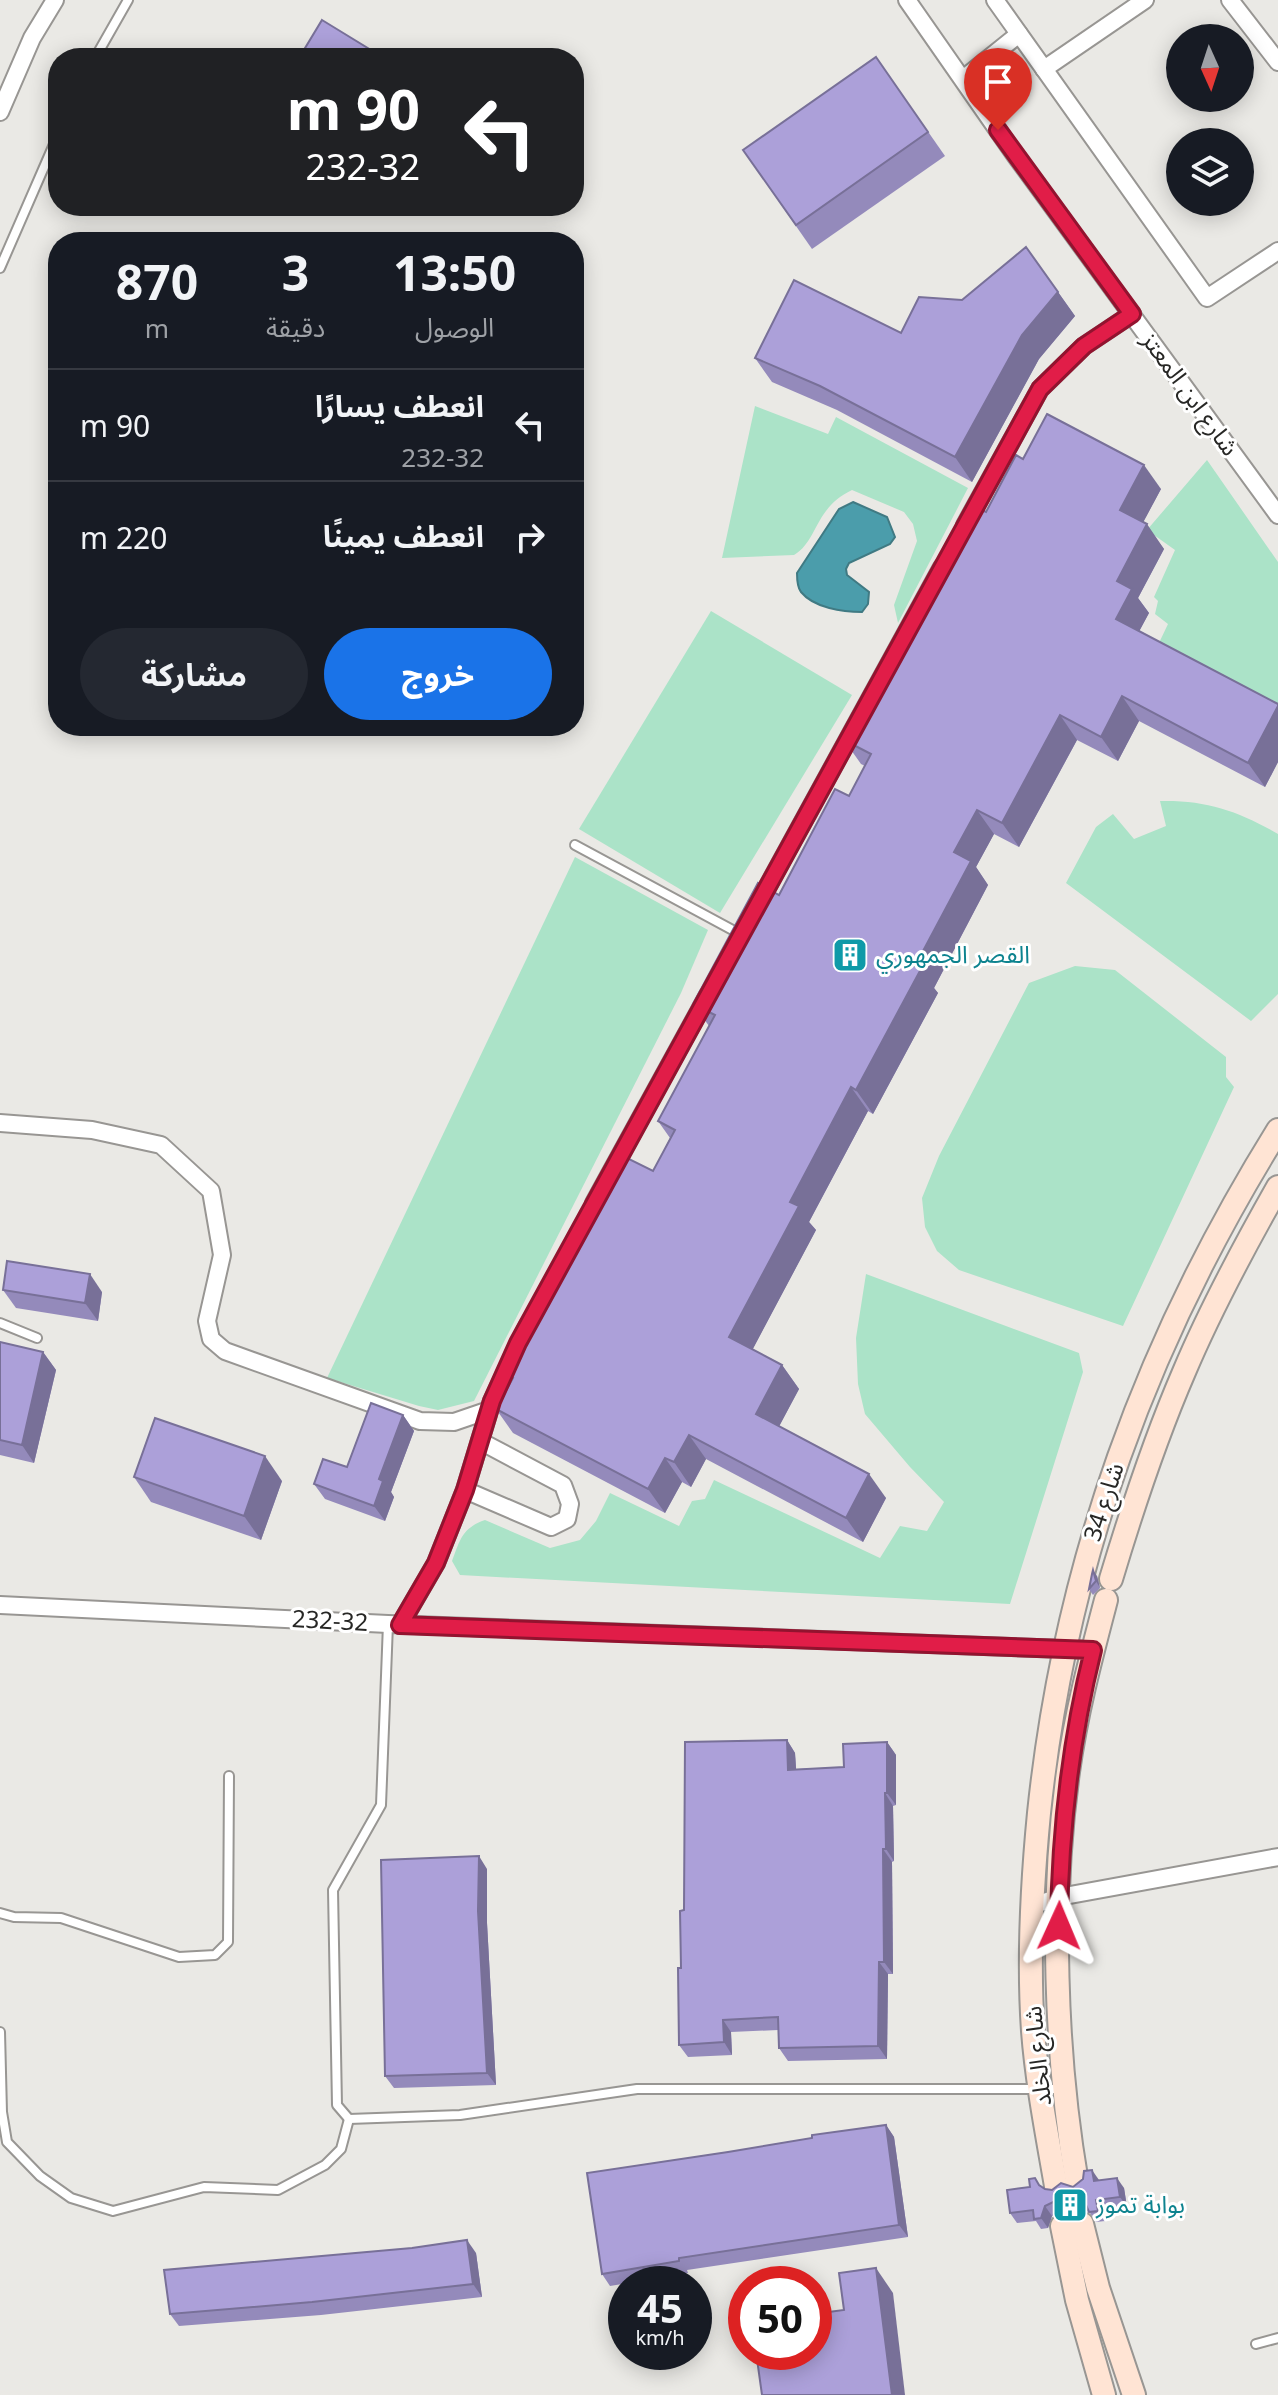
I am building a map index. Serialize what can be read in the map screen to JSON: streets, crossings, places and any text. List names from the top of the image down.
{
  "streets": {
    "main road": ["شارع 34", "شارع الخلد"],
    "street": ["شارع ابن المعتز", "232-32"]
  },
  "crossings": [
    ["شارع 34", "232-32"],
    ["شارع 34", "شارع الخلد"]
  ],
  "places": {
    "building": ["القصر الجمهوري", "بوابة تموز"]
  },
  "north": "bottom",
  "page": {
    "turn": ["90 m", "232-32"],
    "eta": [
      "13:50",
      "الوصول",
      "3",
      "دقيقة",
      "870",
      "m"
    ],
    "list": [
      {
        "name": "انعطف يسارًا",
        "note": "232-32",
        "value": "90 m"
      },
      {
        "name": "انعطف يمينًا",
        "value": "220 m"
      }
    ],
    "buttons": ["خروج", "مشاركة"],
    "speed": "45 km/h",
    "limit": "50"
  }
}
